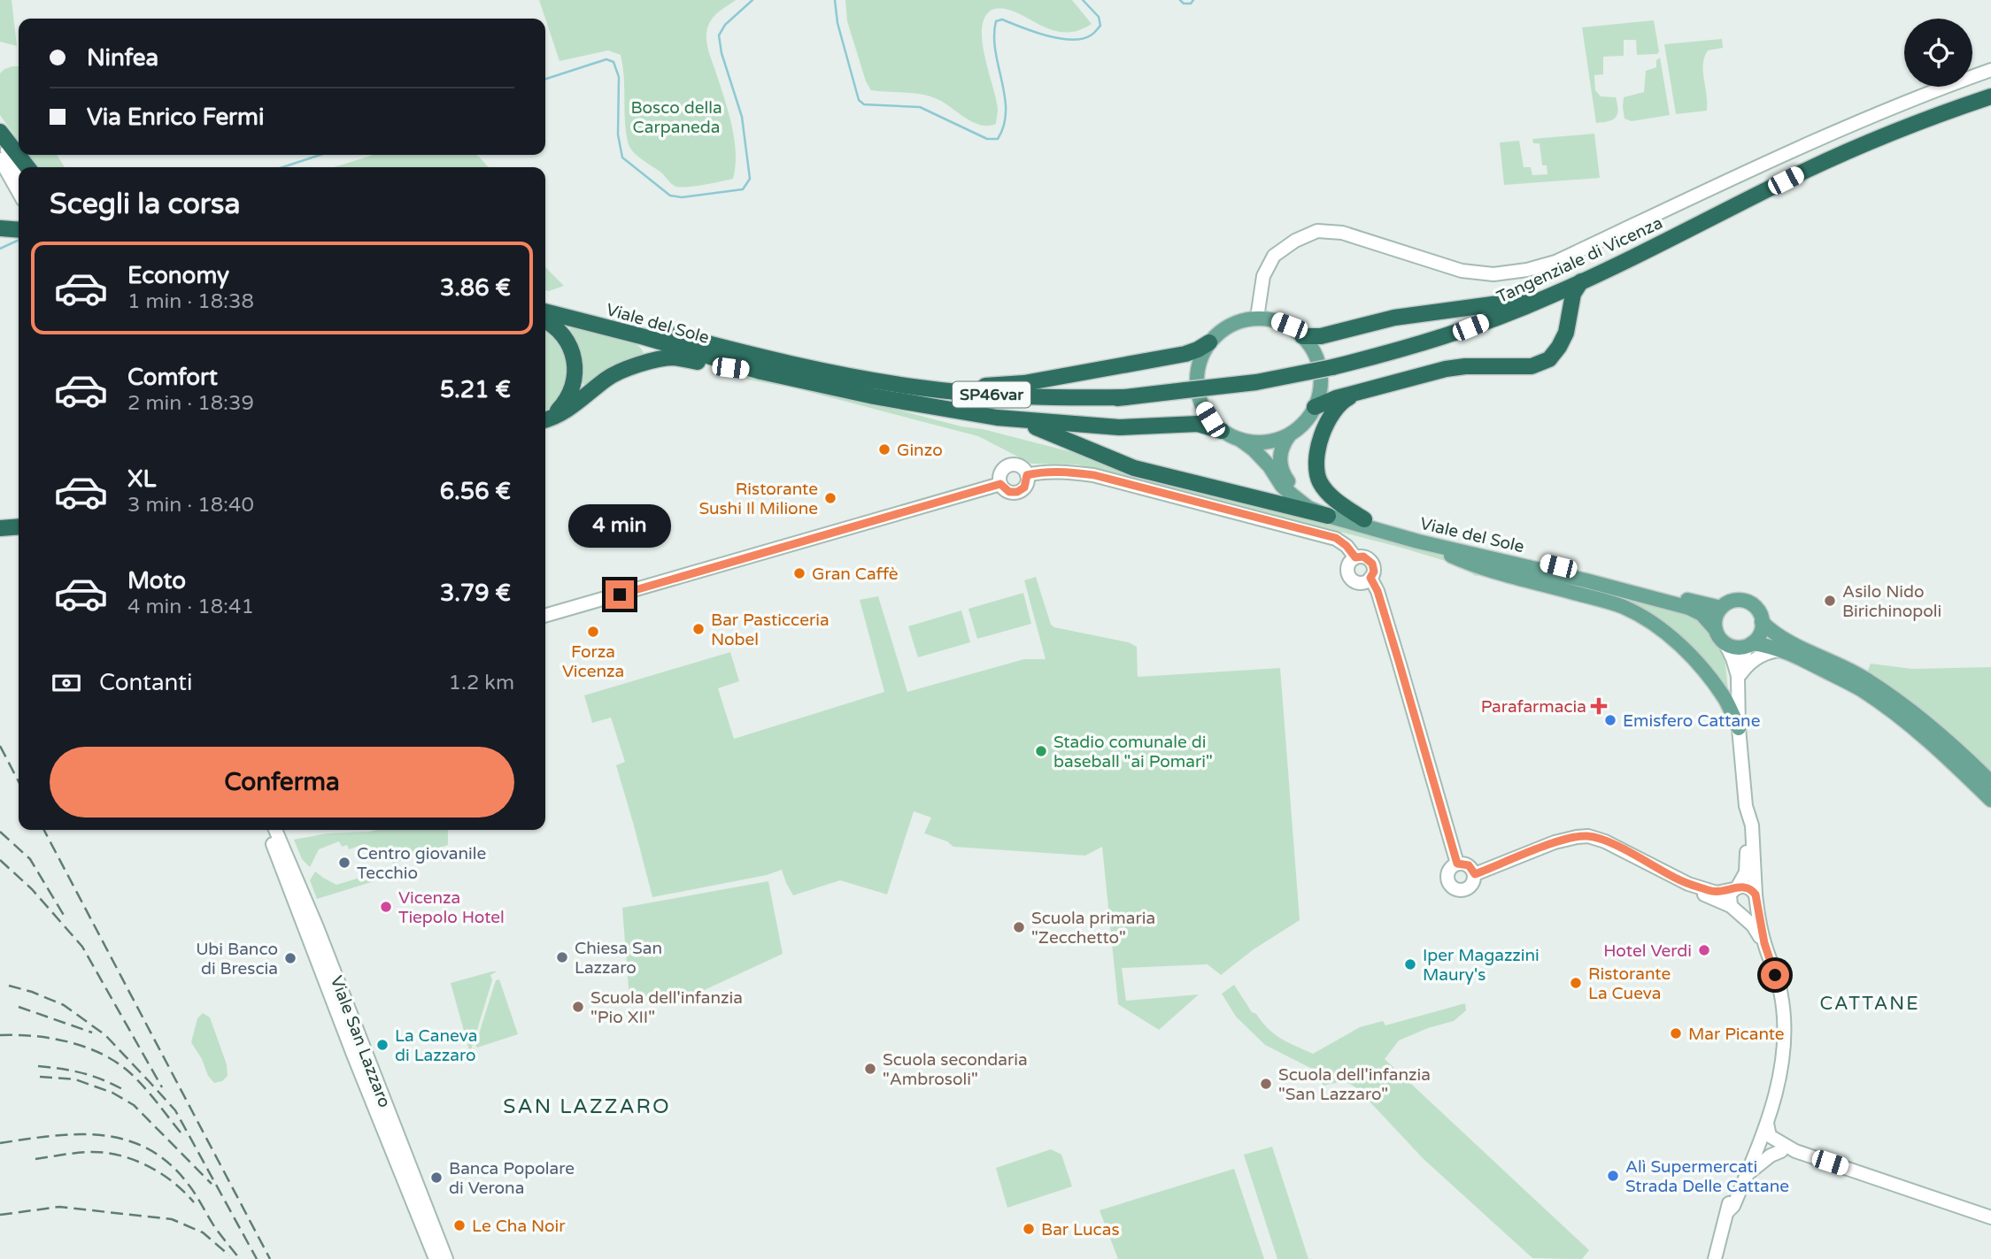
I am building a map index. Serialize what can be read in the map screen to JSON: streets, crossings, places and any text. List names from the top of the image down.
{
  "streets": {
    "highway": ["Tangenziale di Vicenza", "Viale del Sole", "SP46var"],
    "street": ["Viale San Lazzaro"]
  },
  "crossings": [
    ["Tangenziale di Vicenza", "Viale del Sole"]
  ],
  "districts": ["CATTANE", "SAN LAZZARO"],
  "parks": ["Bosco della Carpaneda"],
  "places": {
    "other": [
      "Ginzo",
      "Ristorante Sushi Il Milione",
      "Gran Caffè",
      "Asilo Nido Birichinopoli",
      "Bar Pasticceria Nobel",
      "Forza Vicenza",
      "Emisfero Cattane",
      "Stadio comunale di baseball \"ai Pomari\"",
      "Centro giovanile Tecchio",
      "Vicenza Tiepolo Hotel",
      "Scuola primaria \"Zecchetto\"",
      "Hotel Verdi",
      "Chiesa San Lazzaro",
      "Ubi Banco di Brescia",
      "Iper Magazzini Maury's",
      "Ristorante La Cueva",
      "Scuola dell'infanzia \"Pio XII\"",
      "Mar Picante",
      "La Caneva di Lazzaro",
      "Scuola secondaria \"Ambrosoli\"",
      "Scuola dell'infanzia \"San Lazzaro\"",
      "Alì Supermercati Strada Delle Cattane",
      "Banca Popolare di Verona",
      "Le Cha Noir",
      "Bar Lucas"
    ],
    "health": ["Parafarmacia"]
  },
  "page": {
    "banner": ["Ninfea", "Via Enrico Fermi"],
    "heading": "Scegli la corsa",
    "list": [
      {
        "name": "Economy",
        "note": "1 min · 18:38",
        "value": "3.86 €"
      },
      {
        "name": "Comfort",
        "note": "2 min · 18:39",
        "value": "5.21 €"
      },
      {
        "name": "XL",
        "note": "3 min · 18:40",
        "value": "6.56 €"
      },
      {
        "name": "Moto",
        "note": "4 min · 18:41",
        "value": "3.79 €"
      }
    ],
    "bubble": "4 min",
    "pay": ["Contanti", "1.2 km"],
    "buttons": "Conferma"
  }
}
